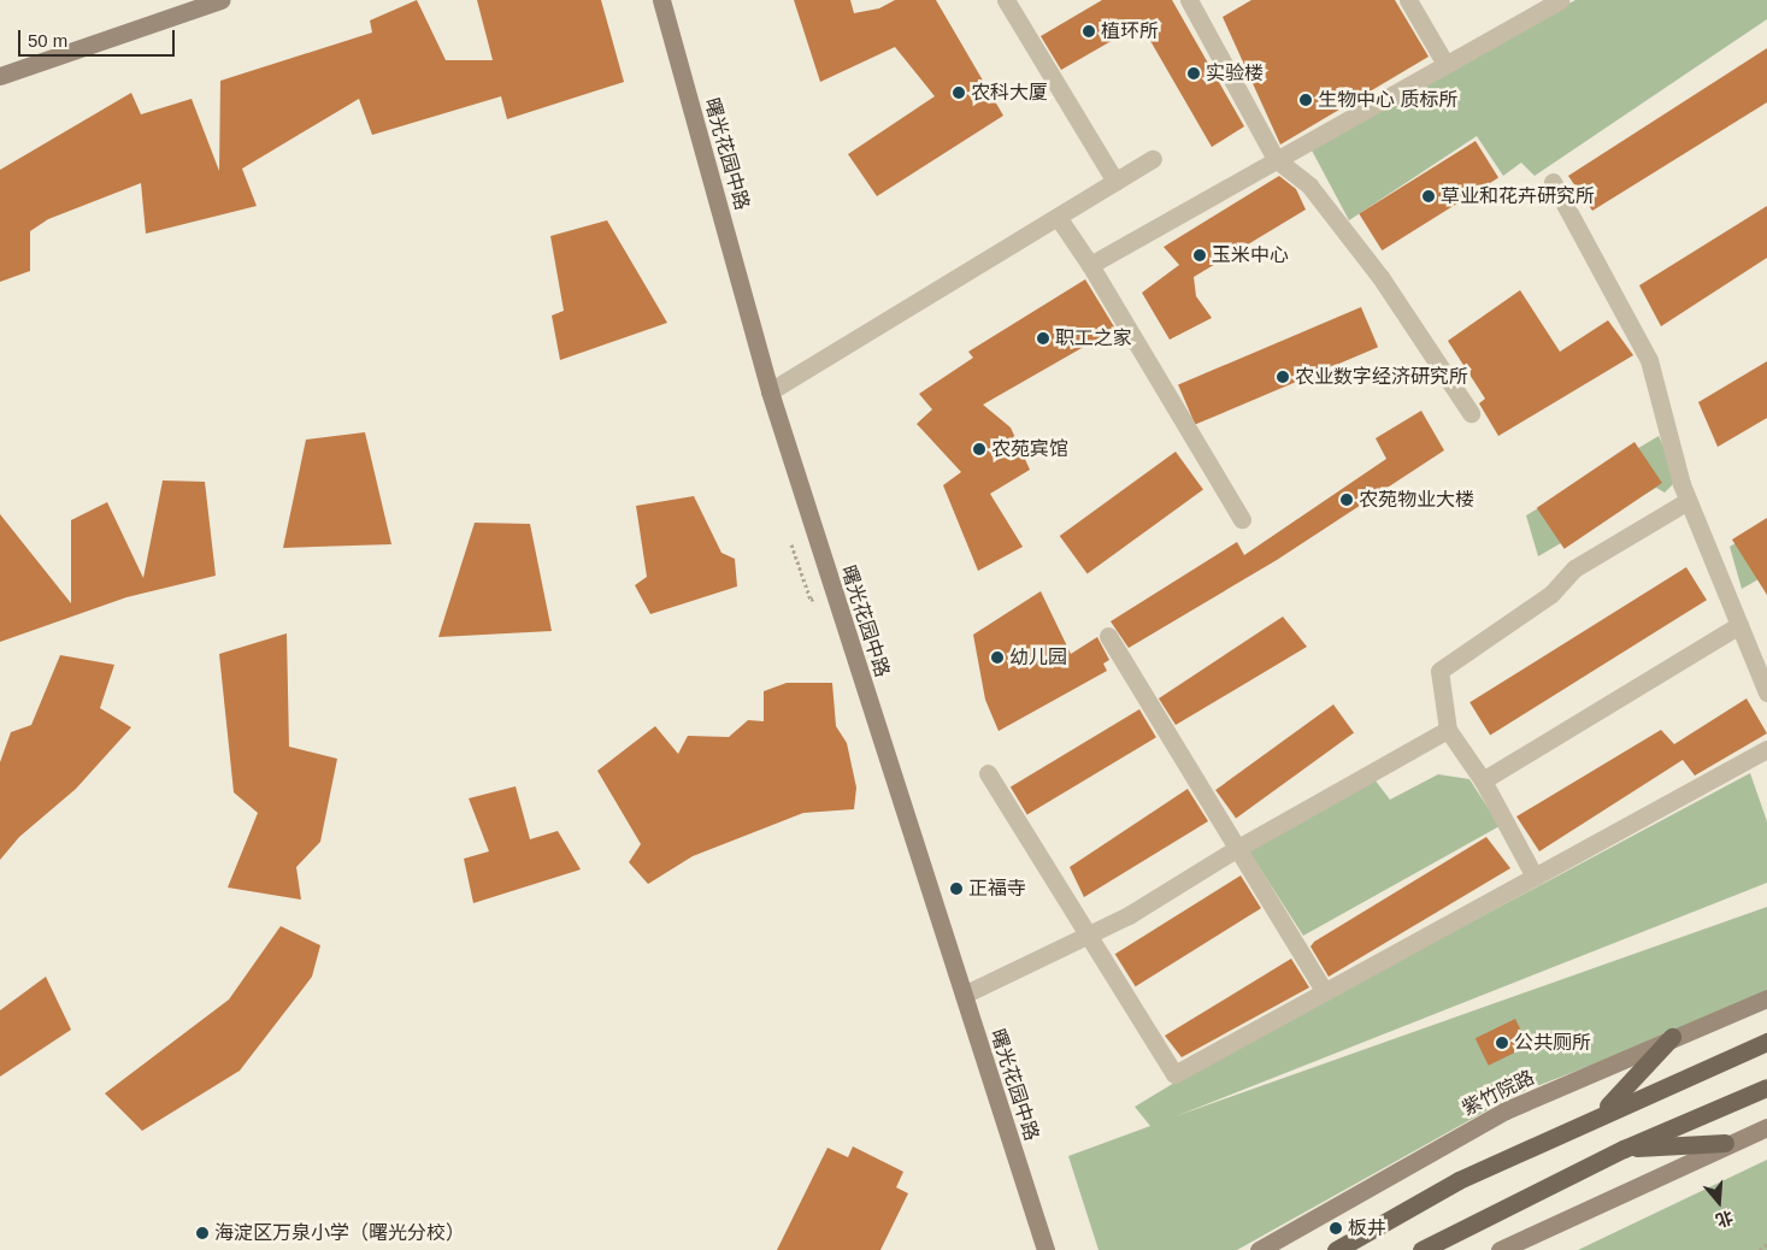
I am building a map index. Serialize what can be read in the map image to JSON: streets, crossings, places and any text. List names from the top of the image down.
{
  "streets": {
    "street": ["曙光花园中路", "紫竹院路"]
  },
  "places": [
    "植环所",
    "实验楼",
    "农科大厦",
    "生物中心 质标所",
    "草业和花卉研究所",
    "玉米中心",
    "职工之家",
    "农业数字经济研究所",
    "农苑宾馆",
    "农苑物业大楼",
    "幼儿园",
    "正福寺",
    "公共厕所",
    "板井",
    "海淀区万泉小学（曙光分校）"
  ],
  "scale_bar": "50 m",
  "north": "bottom"
}
